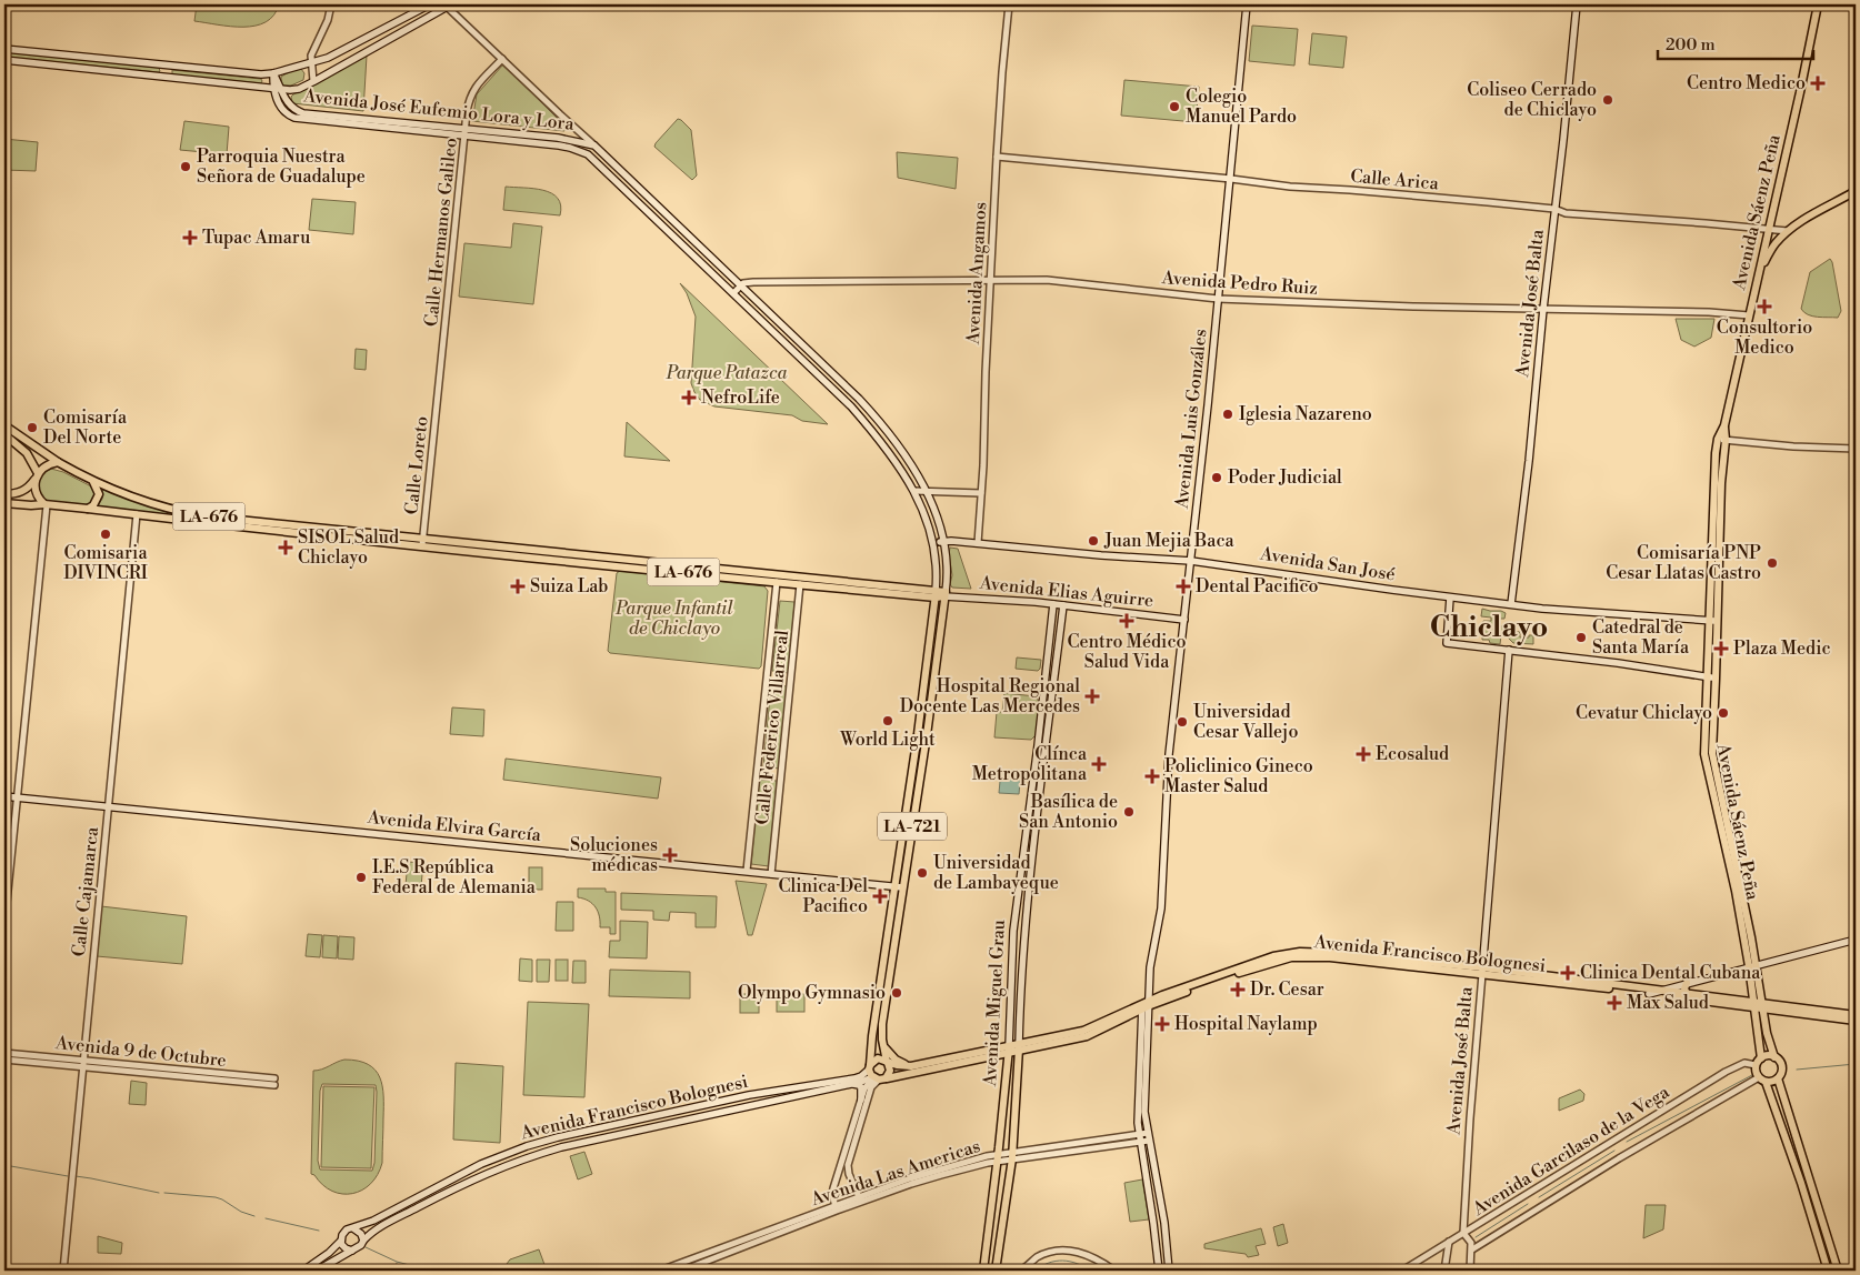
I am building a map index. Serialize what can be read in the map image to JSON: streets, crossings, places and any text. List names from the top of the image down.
{
  "streets": {
    "main road": [
      "Avenida José Eufemio Lora y Lora",
      "Avenida Sáenz Peña",
      "Avenida José Balta",
      "Avenida Luis Gonzáles",
      "LA-676",
      "Avenida San José",
      "Avenida Elias Aguirre",
      "Avenida Elvira García",
      "LA-721",
      "Avenida Francisco Bolognesi",
      "Avenida Miguel Grau"
    ],
    "street": [
      "Calle Arica",
      "Calle Hermanos Galileo",
      "Avenida Angamos",
      "Avenida Pedro Ruiz",
      "Calle Loreto",
      "Calle Federico Villarreal",
      "Calle Cajamarca",
      "Avenida 9 de Octubre",
      "Avenida Garcilaso de la Vega",
      "Avenida Las Americas"
    ]
  },
  "crossings": [
    ["Avenida José Eufemio Lora y Lora", "Calle Hermanos Galileo"],
    ["Avenida José Eufemio Lora y Lora", "Avenida Pedro Ruiz"],
    ["Avenida José Eufemio Lora y Lora", "LA-676"],
    ["Avenida José Eufemio Lora y Lora", "Avenida San José"],
    ["Avenida José Eufemio Lora y Lora", "Avenida Elias Aguirre"],
    ["Avenida José Eufemio Lora y Lora", "LA-721"],
    ["Calle Arica", "Avenida Sáenz Peña"],
    ["Calle Arica", "Avenida Angamos"],
    ["Calle Arica", "Avenida José Balta"],
    ["Calle Arica", "Avenida Luis Gonzáles"],
    ["Avenida Sáenz Peña", "Avenida Pedro Ruiz"],
    ["Avenida Sáenz Peña", "Avenida San José"],
    ["Avenida Sáenz Peña", "Avenida Francisco Bolognesi"],
    ["Avenida Sáenz Peña", "Avenida Garcilaso de la Vega"],
    ["Calle Hermanos Galileo", "Calle Loreto"],
    ["Avenida Angamos", "Avenida Pedro Ruiz"],
    ["Avenida Angamos", "Avenida San José"],
    ["Avenida Pedro Ruiz", "Avenida José Balta"],
    ["Avenida Pedro Ruiz", "Avenida Luis Gonzáles"],
    ["Avenida José Balta", "Avenida San José"],
    ["Avenida José Balta", "Avenida Francisco Bolognesi"],
    ["Avenida José Balta", "Avenida Garcilaso de la Vega"],
    ["Avenida Luis Gonzáles", "Avenida San José"],
    ["Avenida Luis Gonzáles", "Avenida Elias Aguirre"],
    ["Avenida Luis Gonzáles", "Avenida Francisco Bolognesi"],
    ["Calle Loreto", "LA-676"],
    ["LA-676", "Avenida Elias Aguirre"],
    ["LA-676", "Calle Federico Villarreal"],
    ["LA-676", "LA-721"],
    ["LA-676", "Calle Cajamarca"],
    ["Avenida Elias Aguirre", "LA-721"],
    ["Avenida Elias Aguirre", "Avenida Miguel Grau"],
    ["Calle Federico Villarreal", "Avenida Elvira García"],
    ["Avenida Elvira García", "LA-721"],
    ["Avenida Elvira García", "Calle Cajamarca"],
    ["LA-721", "Avenida Francisco Bolognesi"],
    ["Calle Cajamarca", "Avenida 9 de Octubre"],
    ["Avenida Francisco Bolognesi", "Avenida Miguel Grau"],
    ["Avenida Miguel Grau", "Avenida Las Americas"]
  ],
  "districts": ["Chiclayo"],
  "parks": ["Parque Patazca", "Parque Infantil de Chiclayo"],
  "places": {
    "health": [
      "Centro Medico",
      "Tupac Amaru",
      "Consultorio Medico",
      "NefroLife",
      "SISOL Salud Chiclayo",
      "Suiza Lab",
      "Dental Pacifico",
      "Centro Médico Salud Vida",
      "Plaza Medic",
      "Hospital Regional Docente Las Mercedes",
      "Ecosalud",
      "Clínca Metropolitana",
      "Policlinico Gineco Master Salud",
      "Soluciones médicas",
      "Clinica Del Pacifico",
      "Clinica Dental Cubana",
      "Dr. Cesar",
      "Max Salud",
      "Hospital Naylamp"
    ],
    "other": [
      "Coliseo Cerrado de Chiclayo",
      "Colegio Manuel Pardo",
      "Parroquia Nuestra Señora de Guadalupe",
      "Iglesia Nazareno",
      "Comisaría Del Norte",
      "Poder Judicial",
      "Comisaria DIVINCRI",
      "Juan Mejia Baca",
      "Comisaría PNP Cesar Llatas Castro",
      "Catedral de Santa María",
      "Cevatur Chiclayo",
      "World Light",
      "Universidad Cesar Vallejo",
      "Basílica de San Antonio",
      "Universidad de Lambayeque",
      "I.E.S República Federal de Alemania",
      "Olympo Gymnasio"
    ]
  },
  "scale_bar": "200 m"
}
